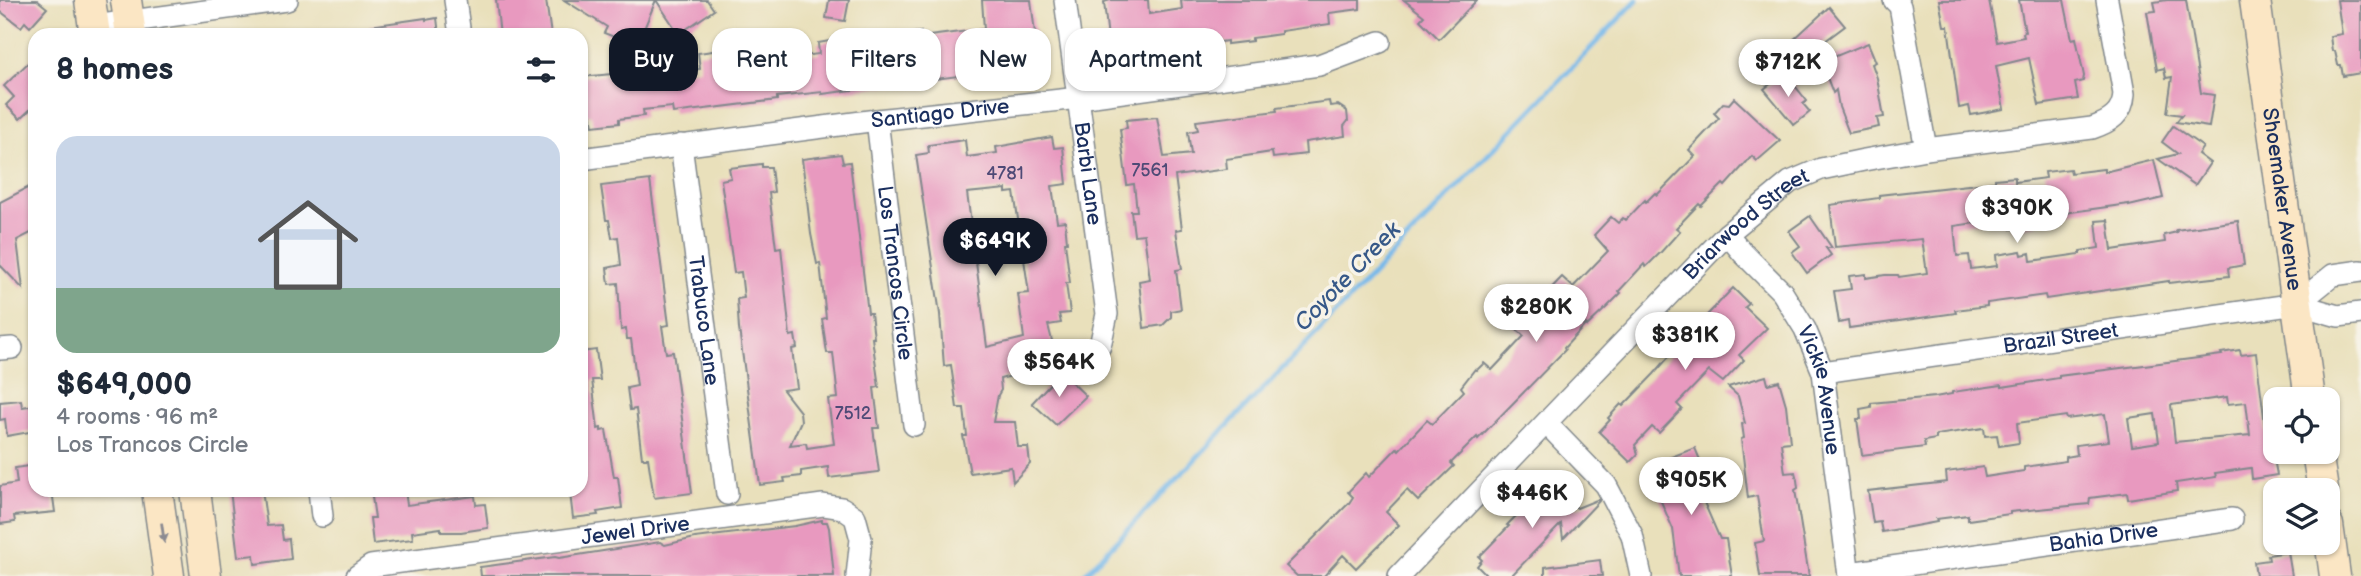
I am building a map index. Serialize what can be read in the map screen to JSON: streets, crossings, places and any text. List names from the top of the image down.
{
  "streets": {
    "street": [
      "Santiago Drive",
      "Barbi Lane",
      "Shoemaker Avenue",
      "Briarwood Street",
      "Los Trancos Circle",
      "Trabuco Lane",
      "Brazil Street",
      "Vickie Avenue",
      "Jewel Drive",
      "Bahia Drive"
    ]
  },
  "crossings": [
    ["Santiago Drive", "Barbi Lane"],
    ["Santiago Drive", "Los Trancos Circle"],
    ["Santiago Drive", "Trabuco Lane"],
    ["Shoemaker Avenue", "Brazil Street"],
    ["Briarwood Street", "Vickie Avenue"],
    ["Brazil Street", "Vickie Avenue"],
    ["Vickie Avenue", "Bahia Drive"]
  ],
  "water": ["Coyote Creek"],
  "house_numbers": ["7561", "4781", "7512"],
  "page": {
    "chip": [
      "Buy",
      "Rent",
      "Filters",
      "New",
      "Apartment"
    ],
    "heading": "8 homes",
    "price": [
      "$712K",
      "$390K",
      "$649K",
      "$280K",
      "$381K",
      "$564K",
      "$905K",
      "$446K"
    ],
    "list": [
      {
        "name": "$649,000",
        "note": "4 rooms · 96 m² · Los Trancos Circle"
      }
    ]
  }
}
